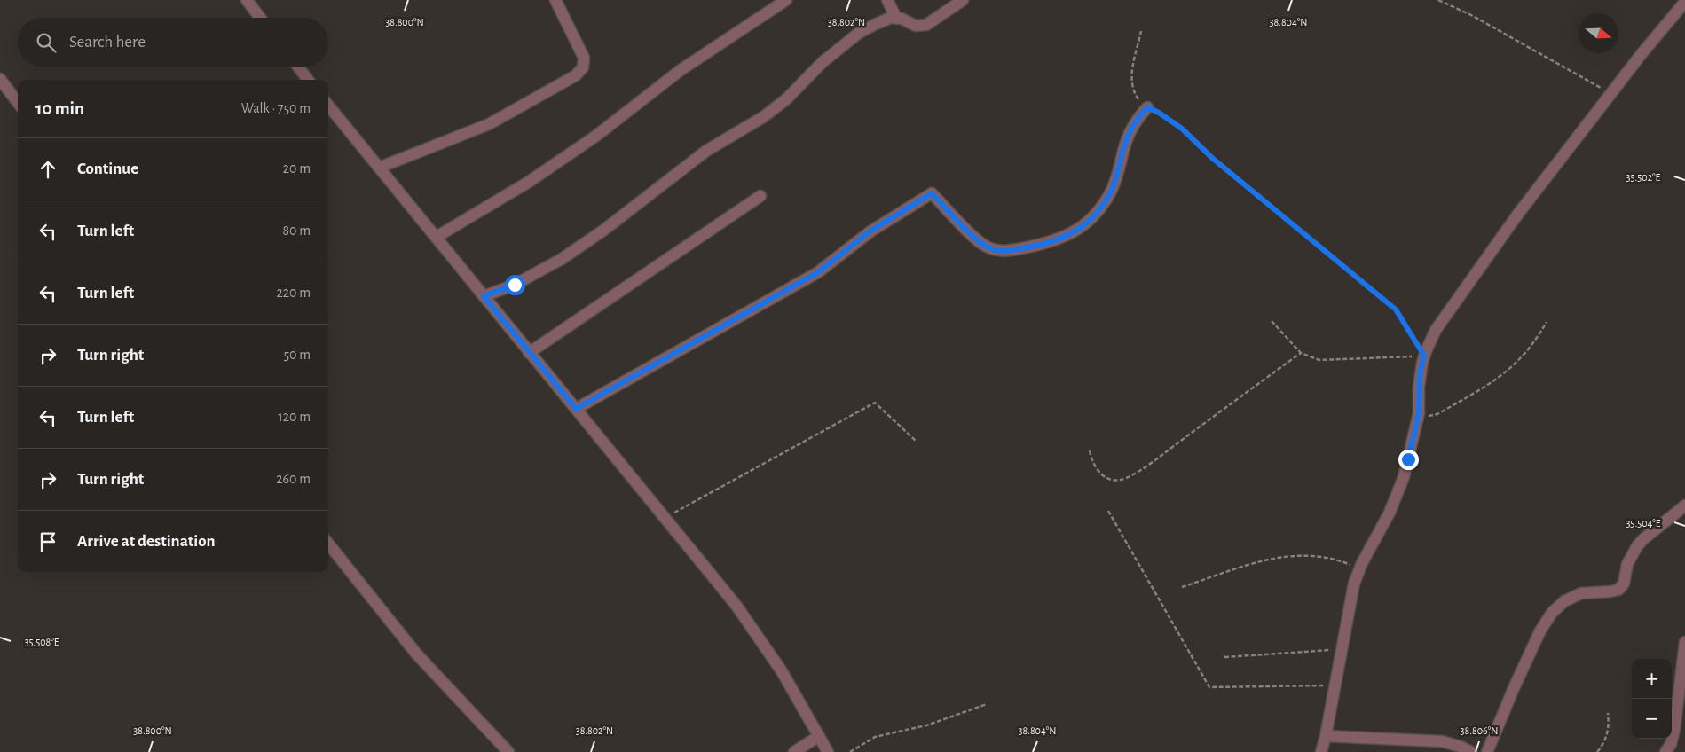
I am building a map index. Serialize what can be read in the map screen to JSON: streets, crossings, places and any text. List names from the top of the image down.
{
  "north": "right",
  "page": {
    "search": "Search here",
    "heading": ["10 min", "Walk · 750 m"],
    "list": [
      ["Continue", "20 m"],
      ["Turn left", "80 m"],
      ["Turn left", "220 m"],
      ["Turn right", "50 m"],
      ["Turn left", "120 m"],
      ["Turn right", "260 m"],
      "Arrive at destination"
    ],
    "map_buttons": ["+", "−"]
  },
  "coordinates": [
    "38.800°N",
    "38.802°N",
    "38.804°N",
    "35.502°E",
    "35.504°E",
    "35.508°E",
    "38.806°N"
  ]
}
